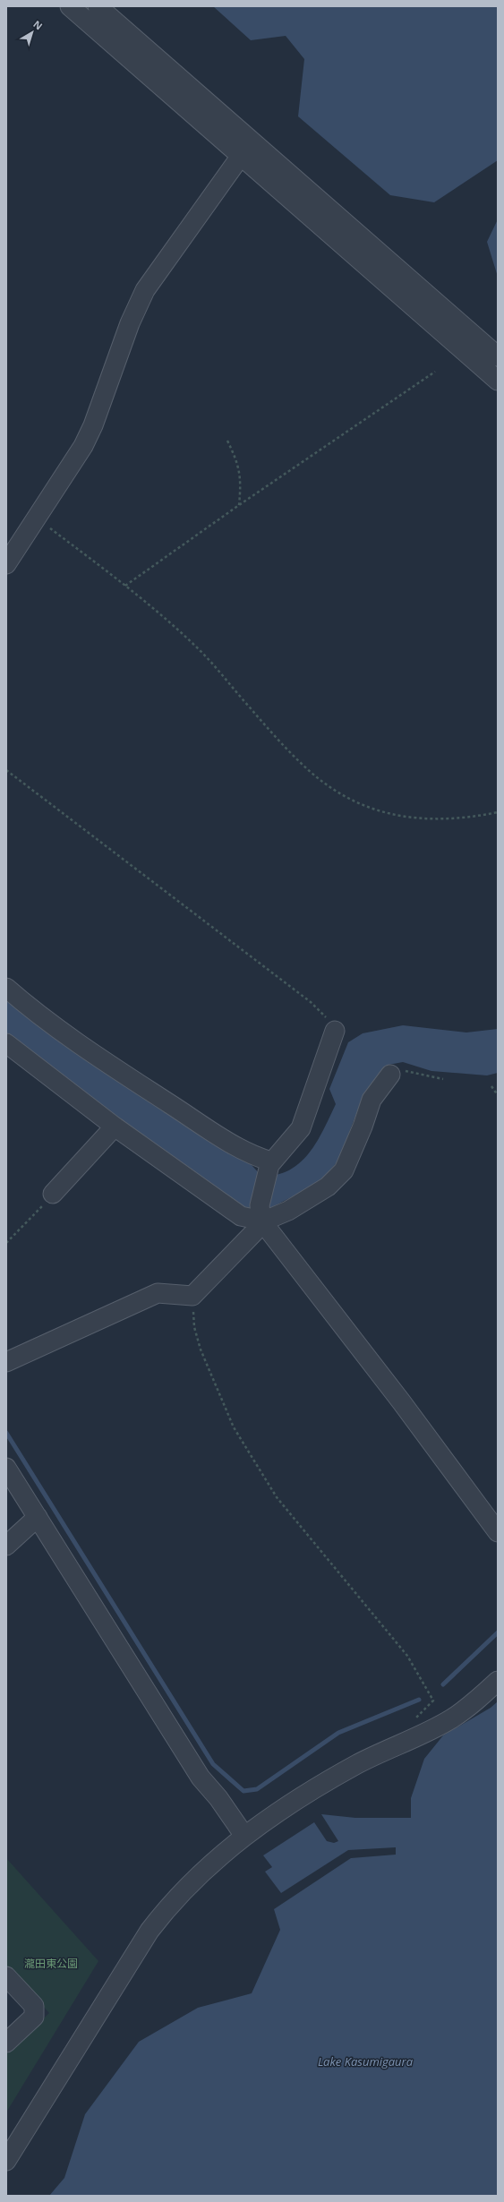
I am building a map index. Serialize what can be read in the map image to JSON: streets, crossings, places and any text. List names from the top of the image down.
{
  "water": ["Lake Kasumigaura"],
  "parks": ["瀧田東公園"],
  "north": "top right"
}
